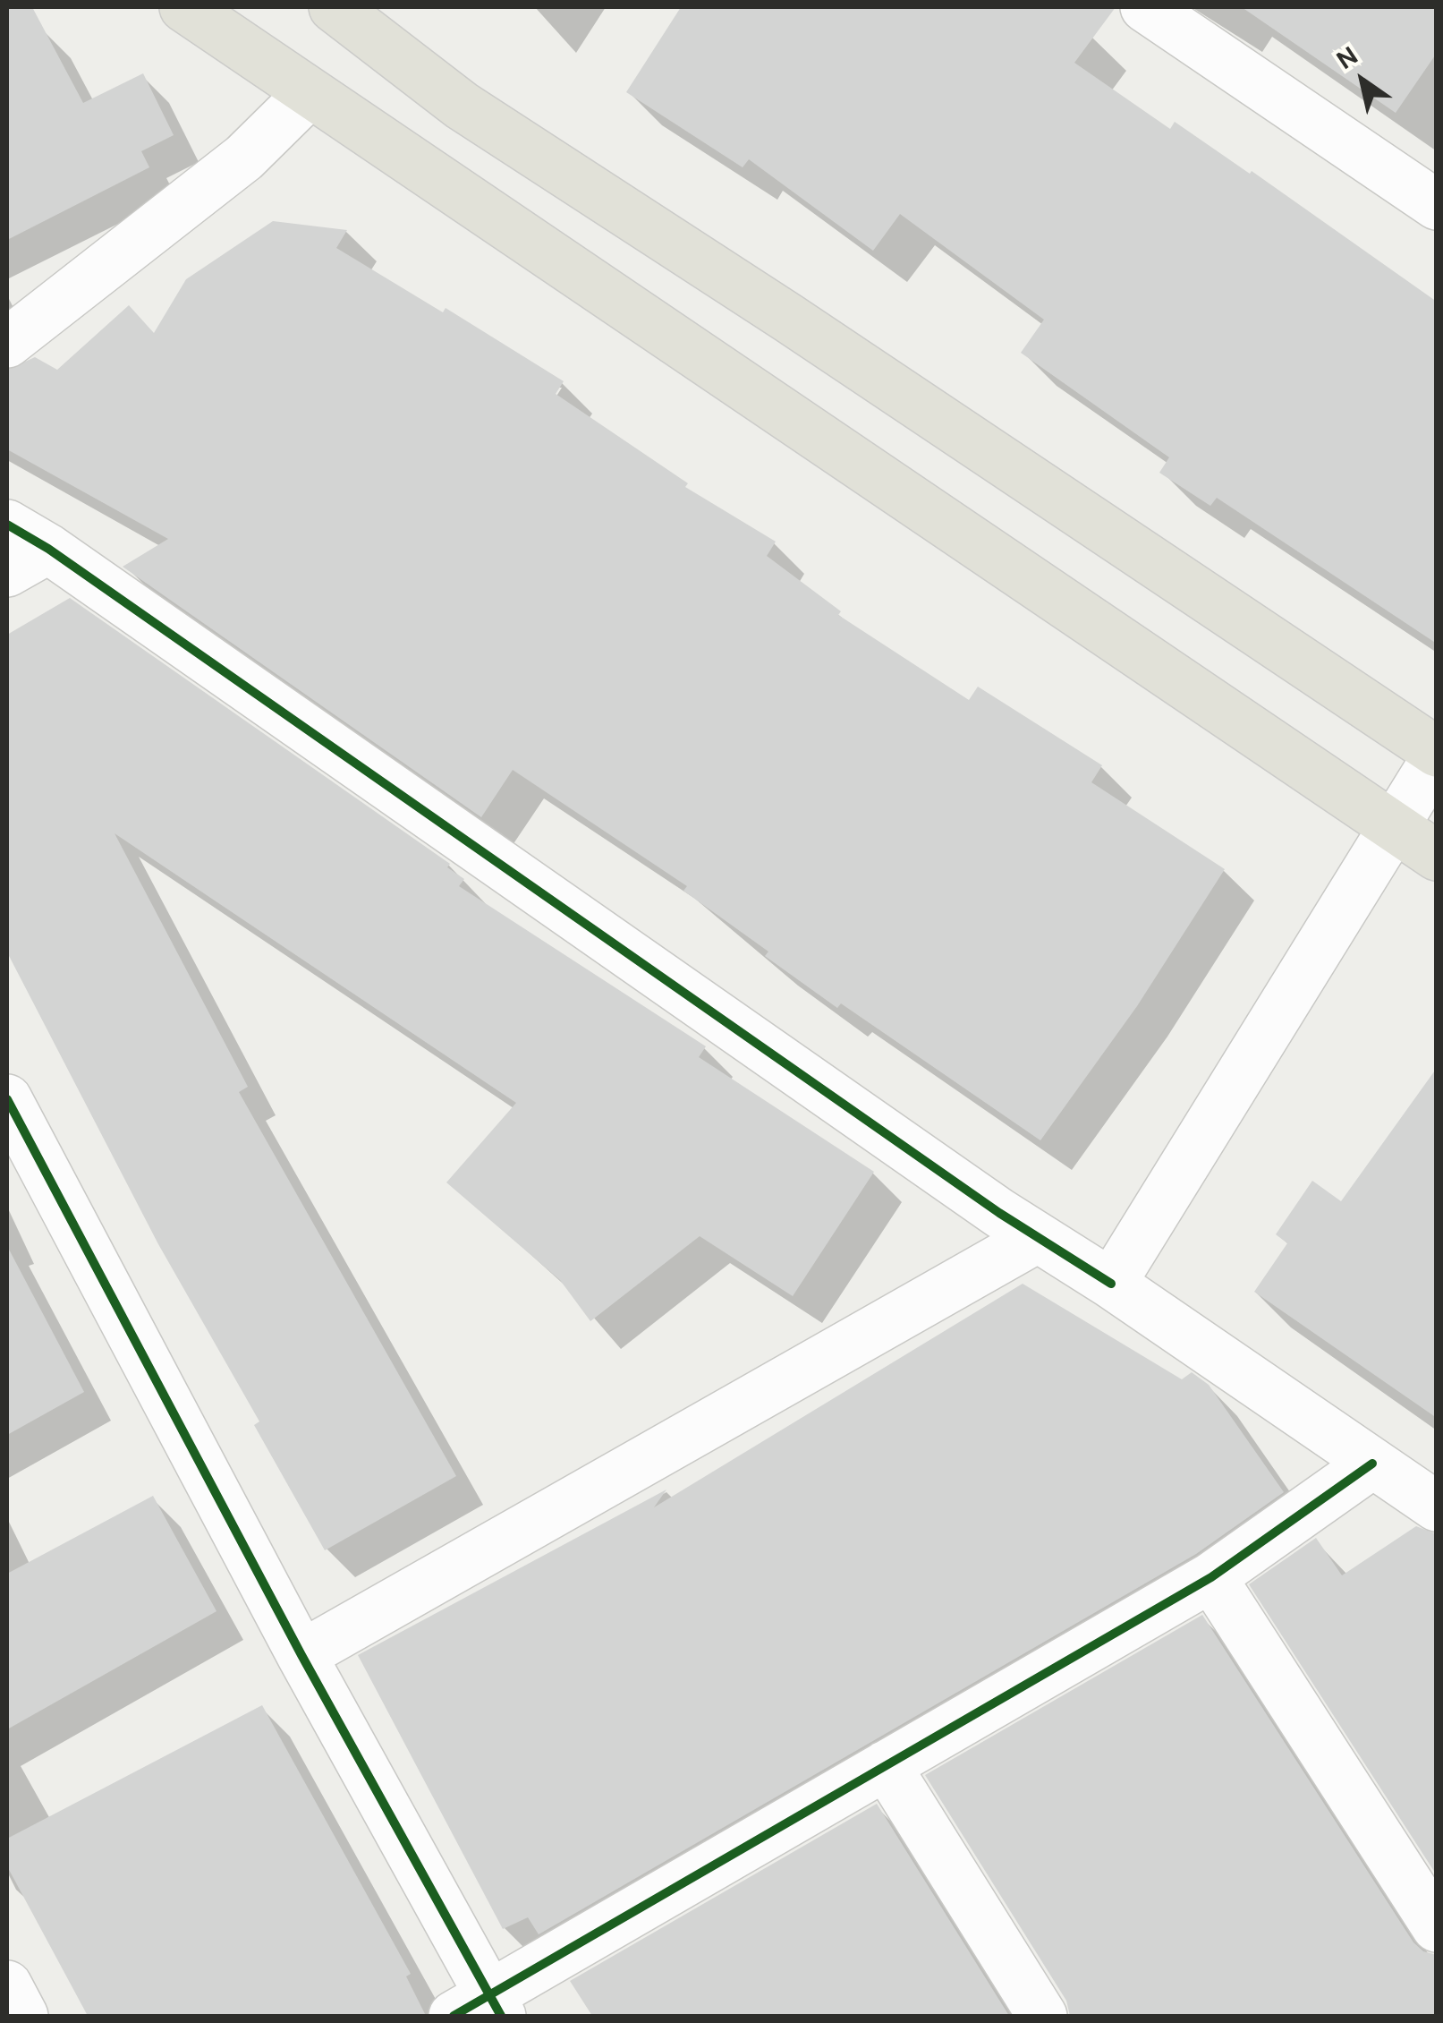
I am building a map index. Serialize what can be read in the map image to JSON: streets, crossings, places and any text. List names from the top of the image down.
{
  "north": "top left"
}
